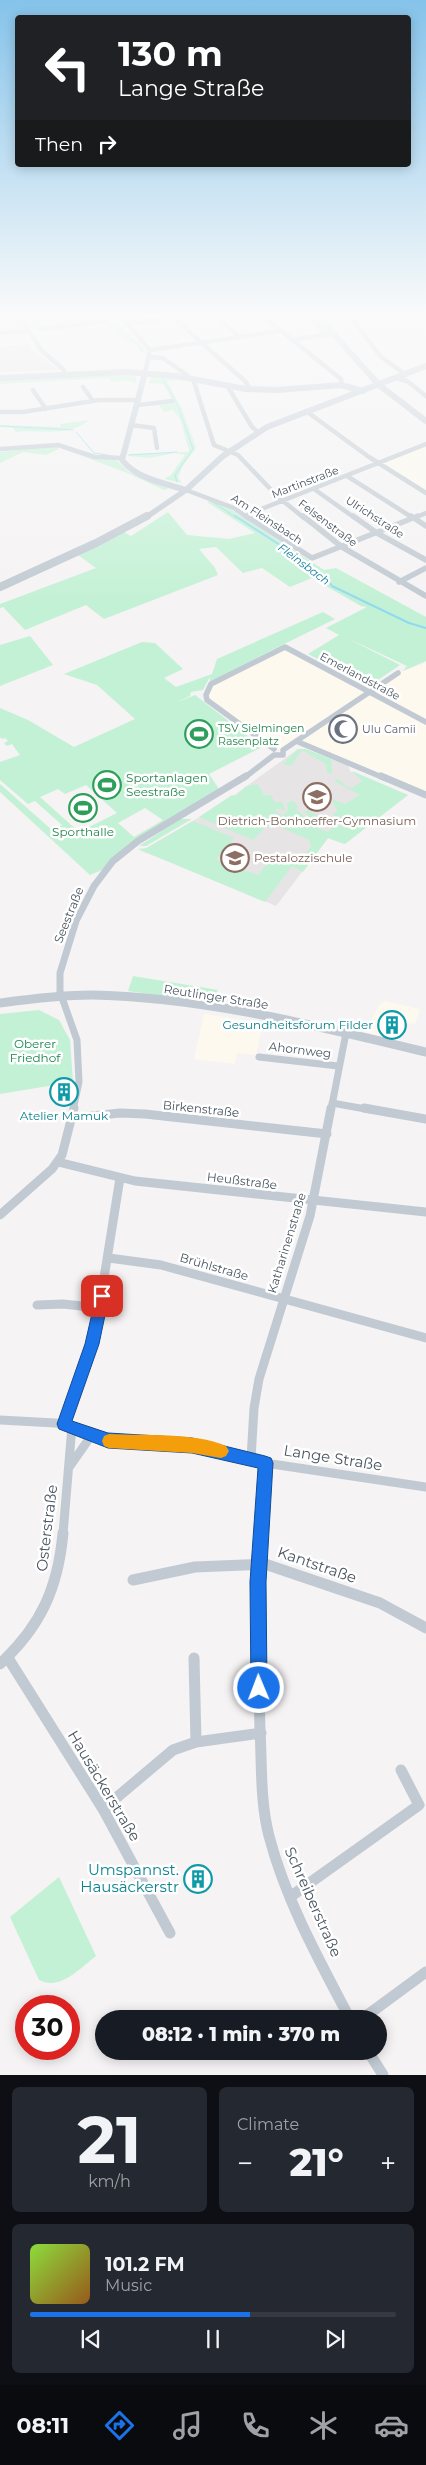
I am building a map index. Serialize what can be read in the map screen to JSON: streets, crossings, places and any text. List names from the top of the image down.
{
  "streets": {
    "street": [
      "Martinstraße",
      "Ulrichstraße",
      "Am Fleinsbach",
      "Felsenstraße",
      "Emerlandstraße",
      "Seestraße",
      "Reutlinger Straße",
      "Ahornweg",
      "Birkenstraße",
      "Heußstraße",
      "Katharinenstraße",
      "Brühlstraße",
      "Lange Straße",
      "Osterstraße",
      "Kantstraße",
      "Hausäckerstraße",
      "Schreiberstraße"
    ]
  },
  "crossings": [
    ["Martinstraße", "Ulrichstraße"],
    ["Martinstraße", "Am Fleinsbach"],
    ["Martinstraße", "Felsenstraße"],
    ["Am Fleinsbach", "Felsenstraße"],
    ["Emerlandstraße", "Seestraße"],
    ["Seestraße", "Reutlinger Straße"],
    ["Seestraße", "Birkenstraße"],
    ["Seestraße", "Heußstraße"],
    ["Reutlinger Straße", "Katharinenstraße"],
    ["Ahornweg", "Katharinenstraße"],
    ["Birkenstraße", "Katharinenstraße"],
    ["Heußstraße", "Katharinenstraße"],
    ["Heußstraße", "Osterstraße"],
    ["Katharinenstraße", "Brühlstraße"],
    ["Katharinenstraße", "Lange Straße"],
    ["Brühlstraße", "Osterstraße"],
    ["Lange Straße", "Osterstraße"],
    ["Lange Straße", "Schreiberstraße"],
    ["Osterstraße", "Hausäckerstraße"],
    ["Kantstraße", "Schreiberstraße"]
  ],
  "water": ["Fleinsbach"],
  "parks": ["Oberer Friedhof"],
  "places": {
    "mosque": ["Ulu Camii"],
    "sports": ["TSV Sielmingen Rasenplatz", "Sportanlagen Seestraße", "Sporthalle"],
    "school or university": ["Dietrich-Bonhoeffer-Gymnasium", "Pestalozzischule"],
    "building": ["Gesundheitsforum Filder", "Atelier Mamuk", "Umspannst. Hausäckerstr"]
  },
  "page": {
    "turn": ["130 m", "Lange Straße"],
    "then": "Then",
    "limit": "30",
    "trip": "08:12 · 1 min · 370 m",
    "tile": [
      ["21", "km/h"],
      "Climate"
    ],
    "heat": ["−", "21°", "+"],
    "song": ["101.2 FM", "Music"],
    "tabs": "08:11"
  }
}
